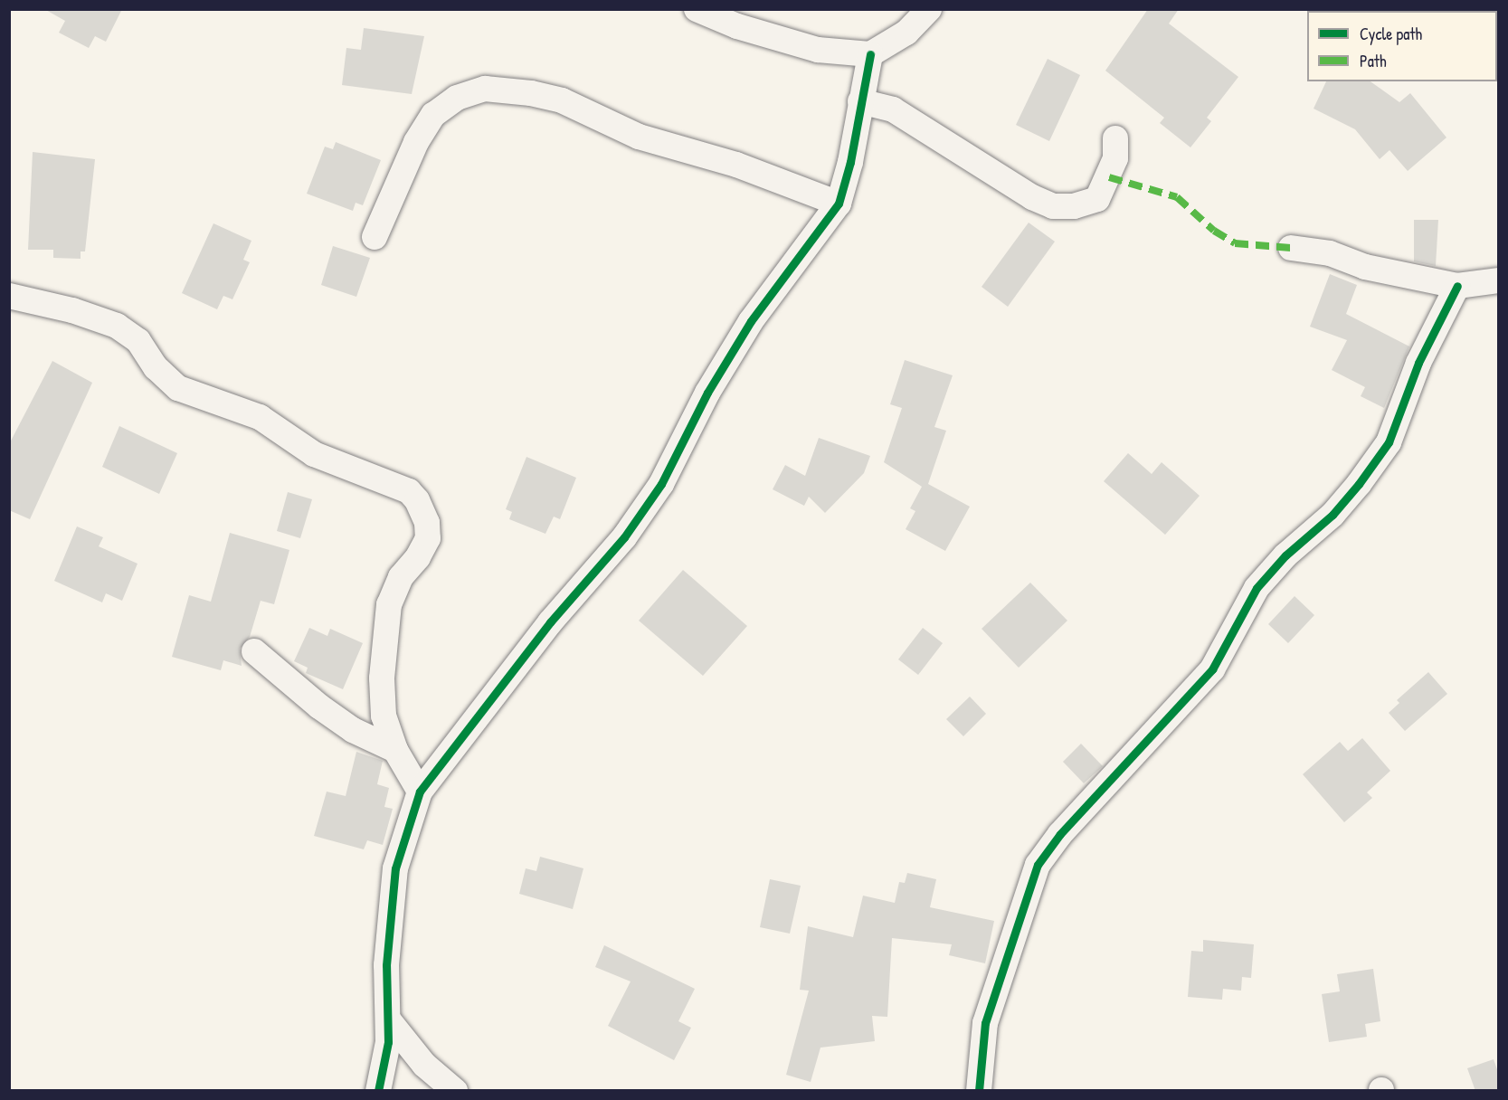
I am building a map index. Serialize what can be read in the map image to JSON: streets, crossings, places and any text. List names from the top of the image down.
{
  "legend": ["Cycle path", "Path"]
}
